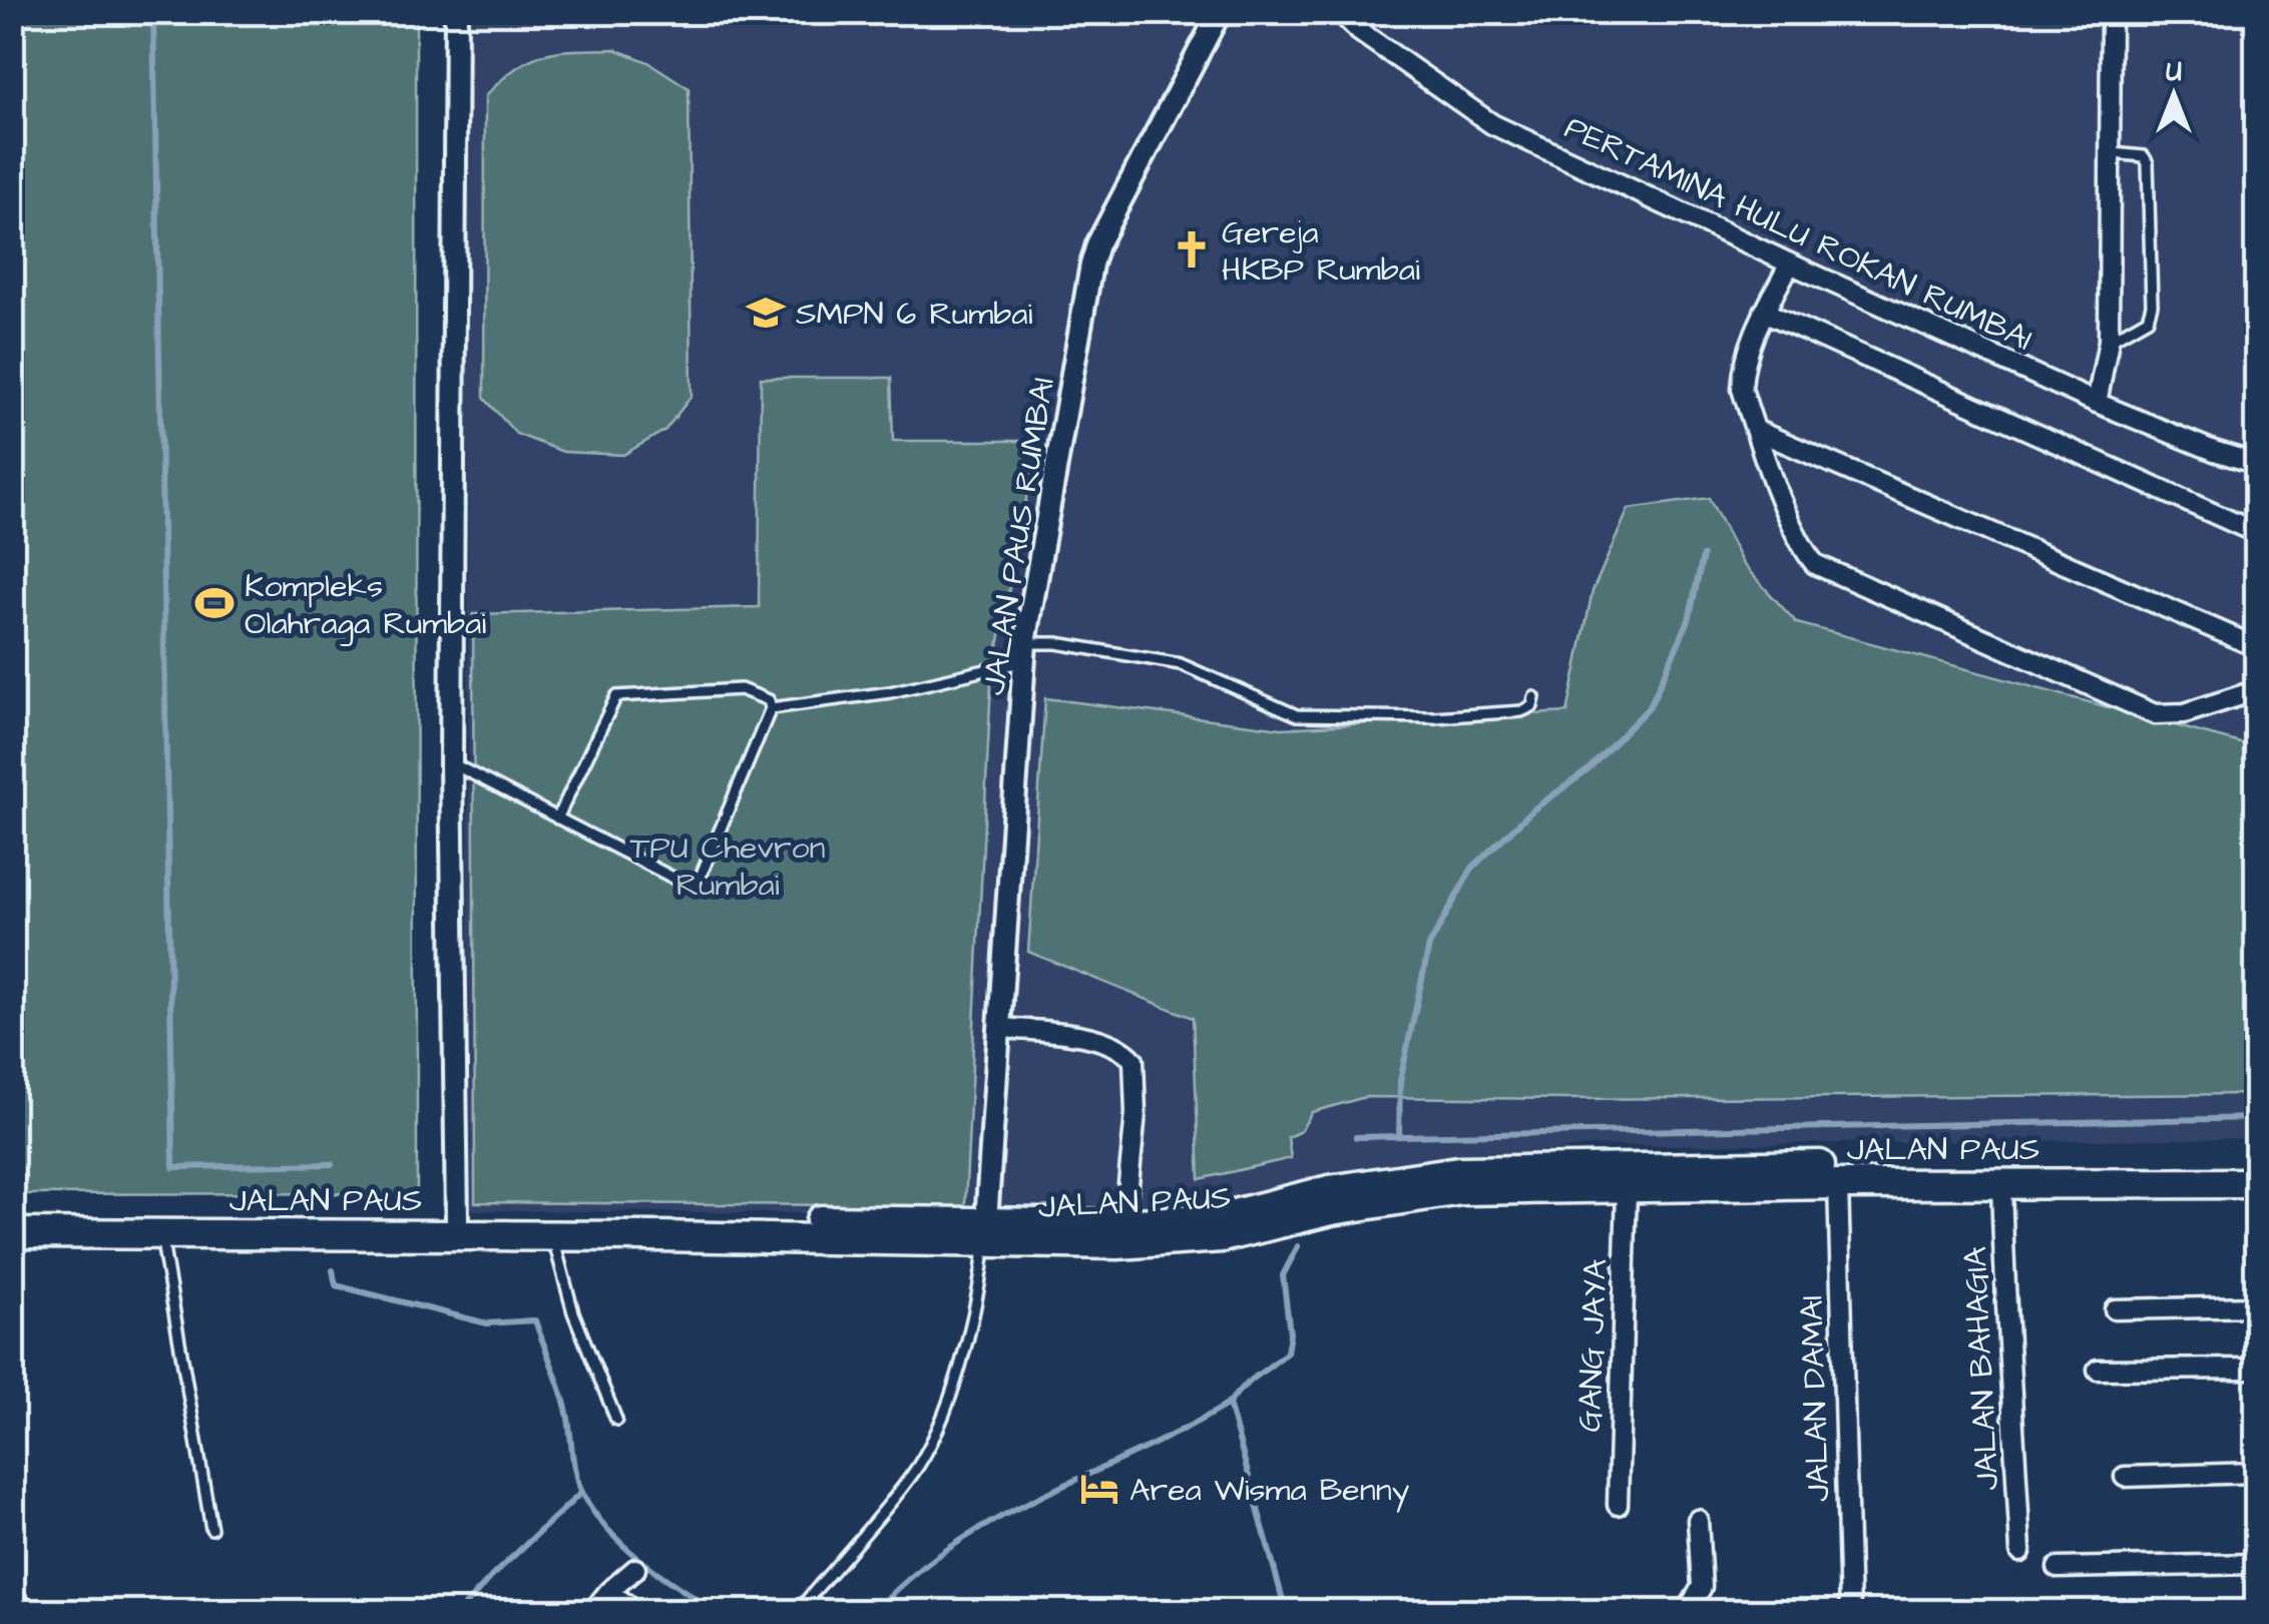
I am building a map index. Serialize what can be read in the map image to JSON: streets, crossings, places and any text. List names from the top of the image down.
{
  "streets": {
    "main road": ["JALAN PAUS"],
    "street": [
      "PERTAMINA HULU ROKAN RUMBAI",
      "JALAN PAUS RUMBAI",
      "GANG JAYA",
      "JALAN BAHAGIA",
      "JALAN DAMAI"
    ]
  },
  "crossings": [
    ["JALAN PAUS RUMBAI", "JALAN PAUS"],
    ["JALAN PAUS", "GANG JAYA"],
    ["JALAN PAUS", "JALAN BAHAGIA"],
    ["JALAN PAUS", "JALAN DAMAI"]
  ],
  "parks": ["TPU Chevron Rumbai"],
  "places": {
    "church": ["Gereja HKBP Rumbai"],
    "school or university": ["SMPN 6 Rumbai"],
    "sports": ["Kompleks Olahraga Rumbai"],
    "hotel": ["Area Wisma Benny"]
  },
  "north": "top"
}
